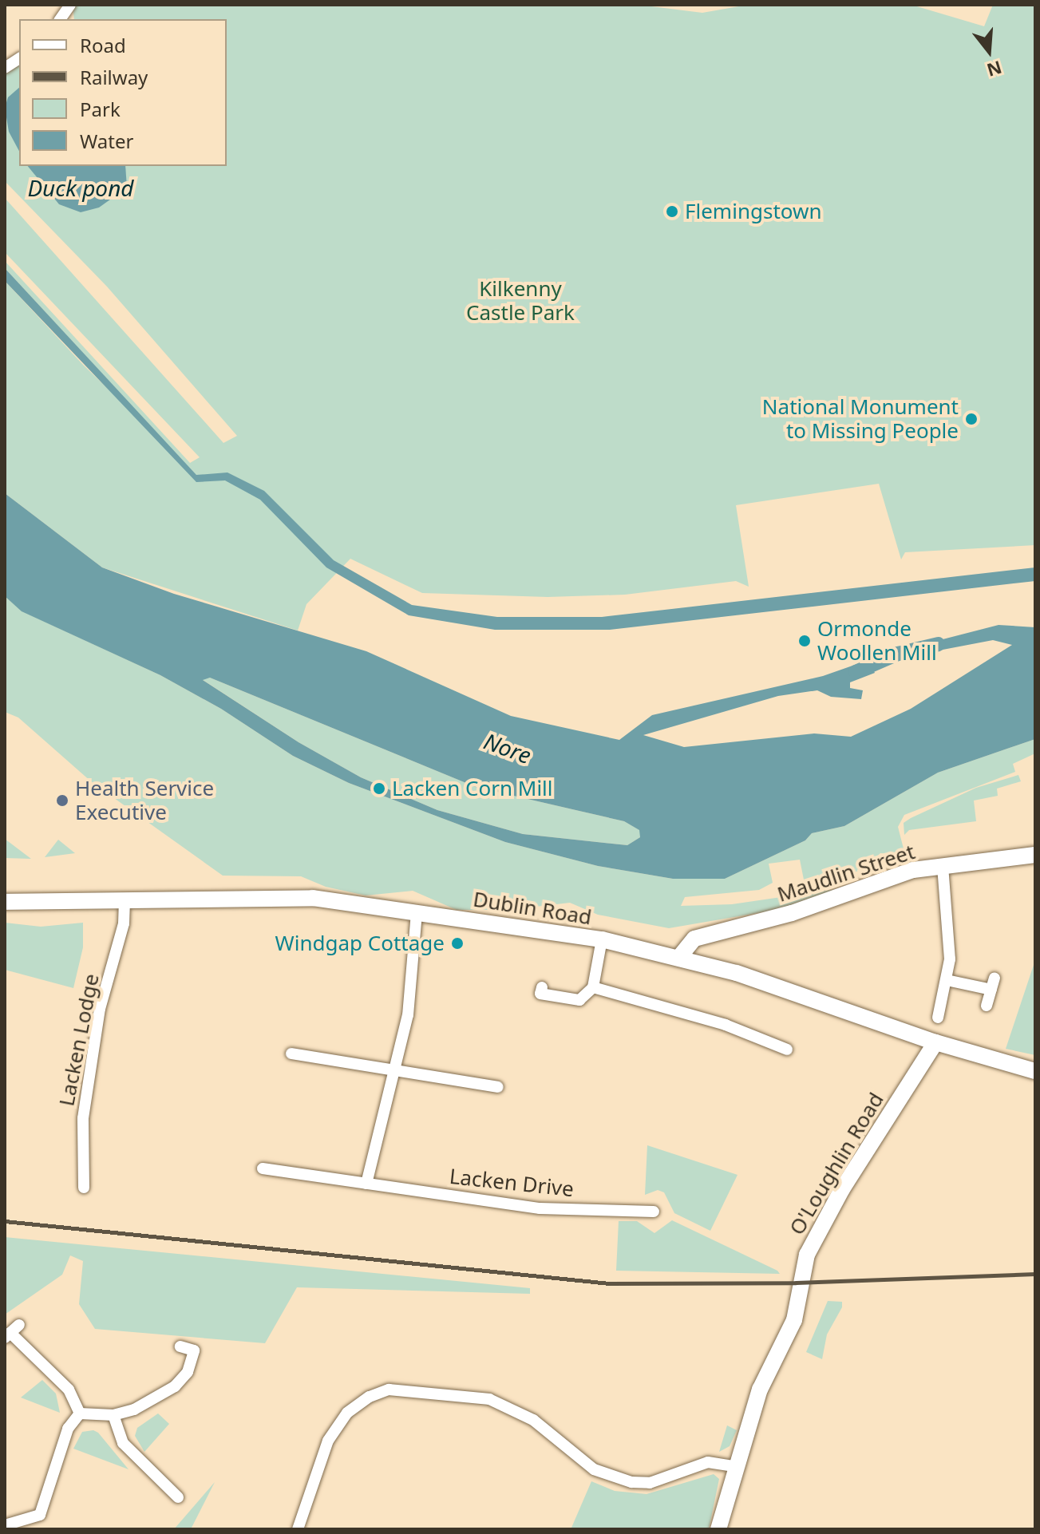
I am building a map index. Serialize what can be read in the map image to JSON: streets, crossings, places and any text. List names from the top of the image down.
{
  "streets": {
    "main road": ["Maudlin Street", "Dublin Road", "O'Loughlin Road"],
    "street": ["Lacken Lodge", "Lacken Drive"]
  },
  "crossings": [
    ["Maudlin Street", "Dublin Road"],
    ["Dublin Road", "Lacken Lodge"],
    ["Dublin Road", "O'Loughlin Road"]
  ],
  "water": ["Duck pond", "Nore"],
  "parks": ["Kilkenny Castle Park"],
  "places": [
    "Flemingstown",
    "National Monument to Missing People",
    "Ormonde Woollen Mill",
    "Lacken Corn Mill",
    "Health Service Executive",
    "Windgap Cottage"
  ],
  "legend": [
    "Road",
    "Railway",
    "Park",
    "Water"
  ],
  "north": "bottom"
}
